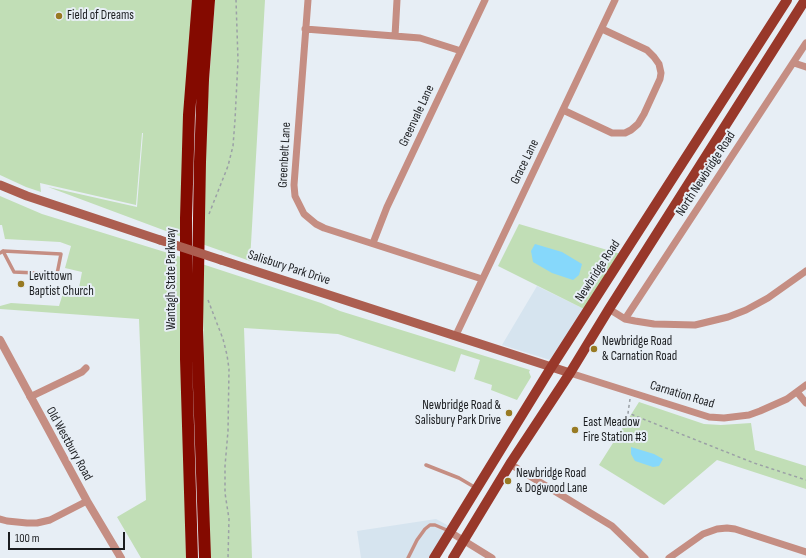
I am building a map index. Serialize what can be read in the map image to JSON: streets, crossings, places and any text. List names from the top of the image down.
{
  "streets": {
    "highway": ["Wantagh State Parkway"],
    "main road": ["Salisbury Park Drive", "Newbridge Road"],
    "street": [
      "Greenvale Lane",
      "Greenbelt Lane",
      "Grace Lane",
      "North Newbridge Road",
      "Carnation Road",
      "Old Westbury Road"
    ]
  },
  "crossings": [
    ["Greenvale Lane", "Greenbelt Lane"],
    ["Greenbelt Lane", "Grace Lane"],
    ["Grace Lane", "Salisbury Park Drive"],
    ["Salisbury Park Drive", "Newbridge Road"],
    ["Salisbury Park Drive", "Carnation Road"]
  ],
  "places": [
    "Field of Dreams",
    "Levittown Baptist Church",
    "Newbridge Road & Carnation Road",
    "Newbridge Road & Salisbury Park Drive",
    "East Meadow Fire Station #3",
    "Newbridge Road & Dogwood Lane"
  ],
  "scale_bar": "100 m"
}
